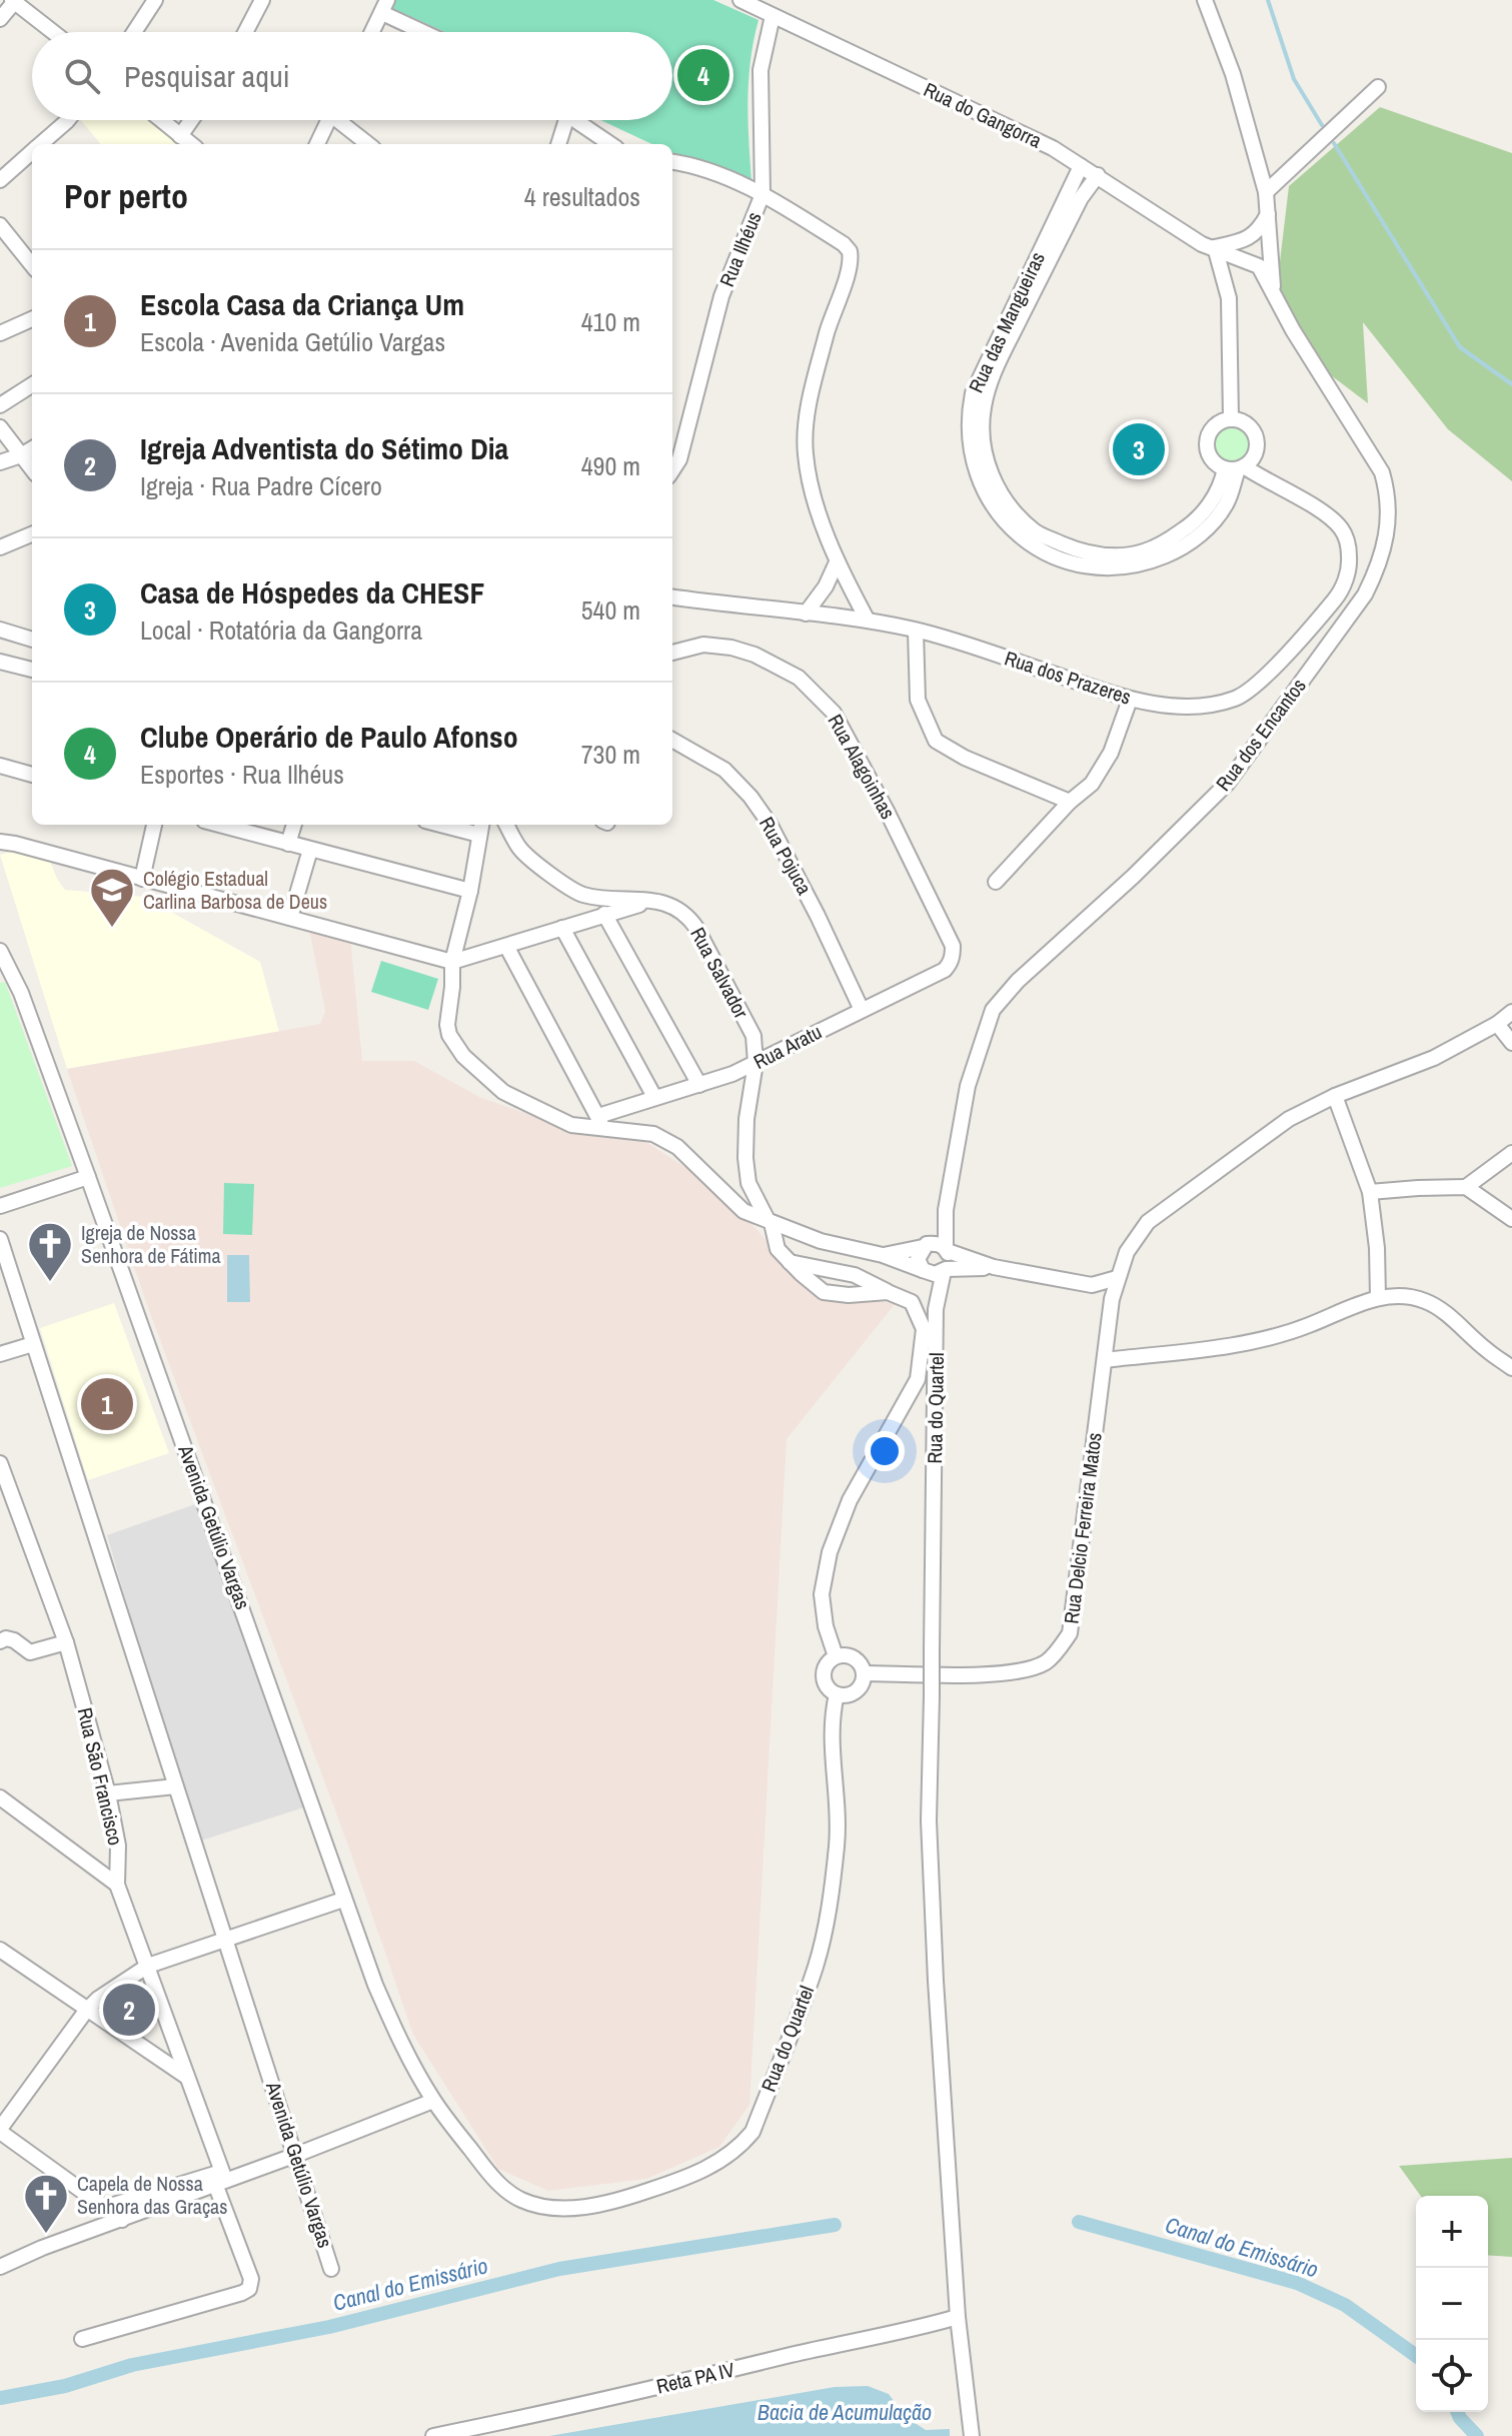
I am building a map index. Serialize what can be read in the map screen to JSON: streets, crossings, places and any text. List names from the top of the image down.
{
  "streets": {
    "street": [
      "Rua do Gangorra",
      "Rua Ilhéus",
      "Rua das Mangueiras",
      "Rua dos Prazeres",
      "Rua dos Encantos",
      "Rua Alagoinhas",
      "Rua Pojuca",
      "Rua Salvador",
      "Rua Aratu",
      "Rua do Quartel",
      "Avenida Getúlio Vargas",
      "Rua Delcio Ferreira Matos",
      "Rua São Francisco",
      "Reta PA IV"
    ]
  },
  "crossings": [
    ["Rua do Gangorra", "Rua Ilhéus"],
    ["Rua do Gangorra", "Rua das Mangueiras"],
    ["Rua do Gangorra", "Rua dos Encantos"],
    ["Rua das Mangueiras", "Rua dos Prazeres"],
    ["Rua dos Encantos", "Rua do Quartel"],
    ["Rua Alagoinhas", "Rua Aratu"],
    ["Rua Pojuca", "Rua Aratu"],
    ["Rua Salvador", "Rua Aratu"],
    ["Rua do Quartel", "Avenida Getúlio Vargas"],
    ["Rua do Quartel", "Rua Delcio Ferreira Matos"],
    ["Rua do Quartel", "Reta PA IV"]
  ],
  "water": ["Canal do Emissário", "Bacia de Acumulação"],
  "places": {
    "school or university": ["Colégio Estadual Carlina Barbosa de Deus"],
    "church": ["Igreja de Nossa Senhora de Fátima", "Capela de Nossa Senhora das Graças"]
  },
  "page": {
    "search": "Pesquisar aqui",
    "pins": [
      "4",
      "3",
      "1",
      "2"
    ],
    "heading": ["Por perto", "4 resultados"],
    "list": [
      {
        "mark": "1",
        "name": "Escola Casa da Criança Um",
        "note": "Escola · Avenida Getúlio Vargas",
        "value": "410 m"
      },
      {
        "mark": "2",
        "name": "Igreja Adventista do Sétimo Dia",
        "note": "Igreja · Rua Padre Cícero",
        "value": "490 m"
      },
      {
        "mark": "3",
        "name": "Casa de Hóspedes da CHESF",
        "note": "Local · Rotatória da Gangorra",
        "value": "540 m"
      },
      {
        "mark": "4",
        "name": "Clube Operário de Paulo Afonso",
        "note": "Esportes · Rua Ilhéus",
        "value": "730 m"
      }
    ],
    "map_buttons": ["+", "−"]
  }
}
